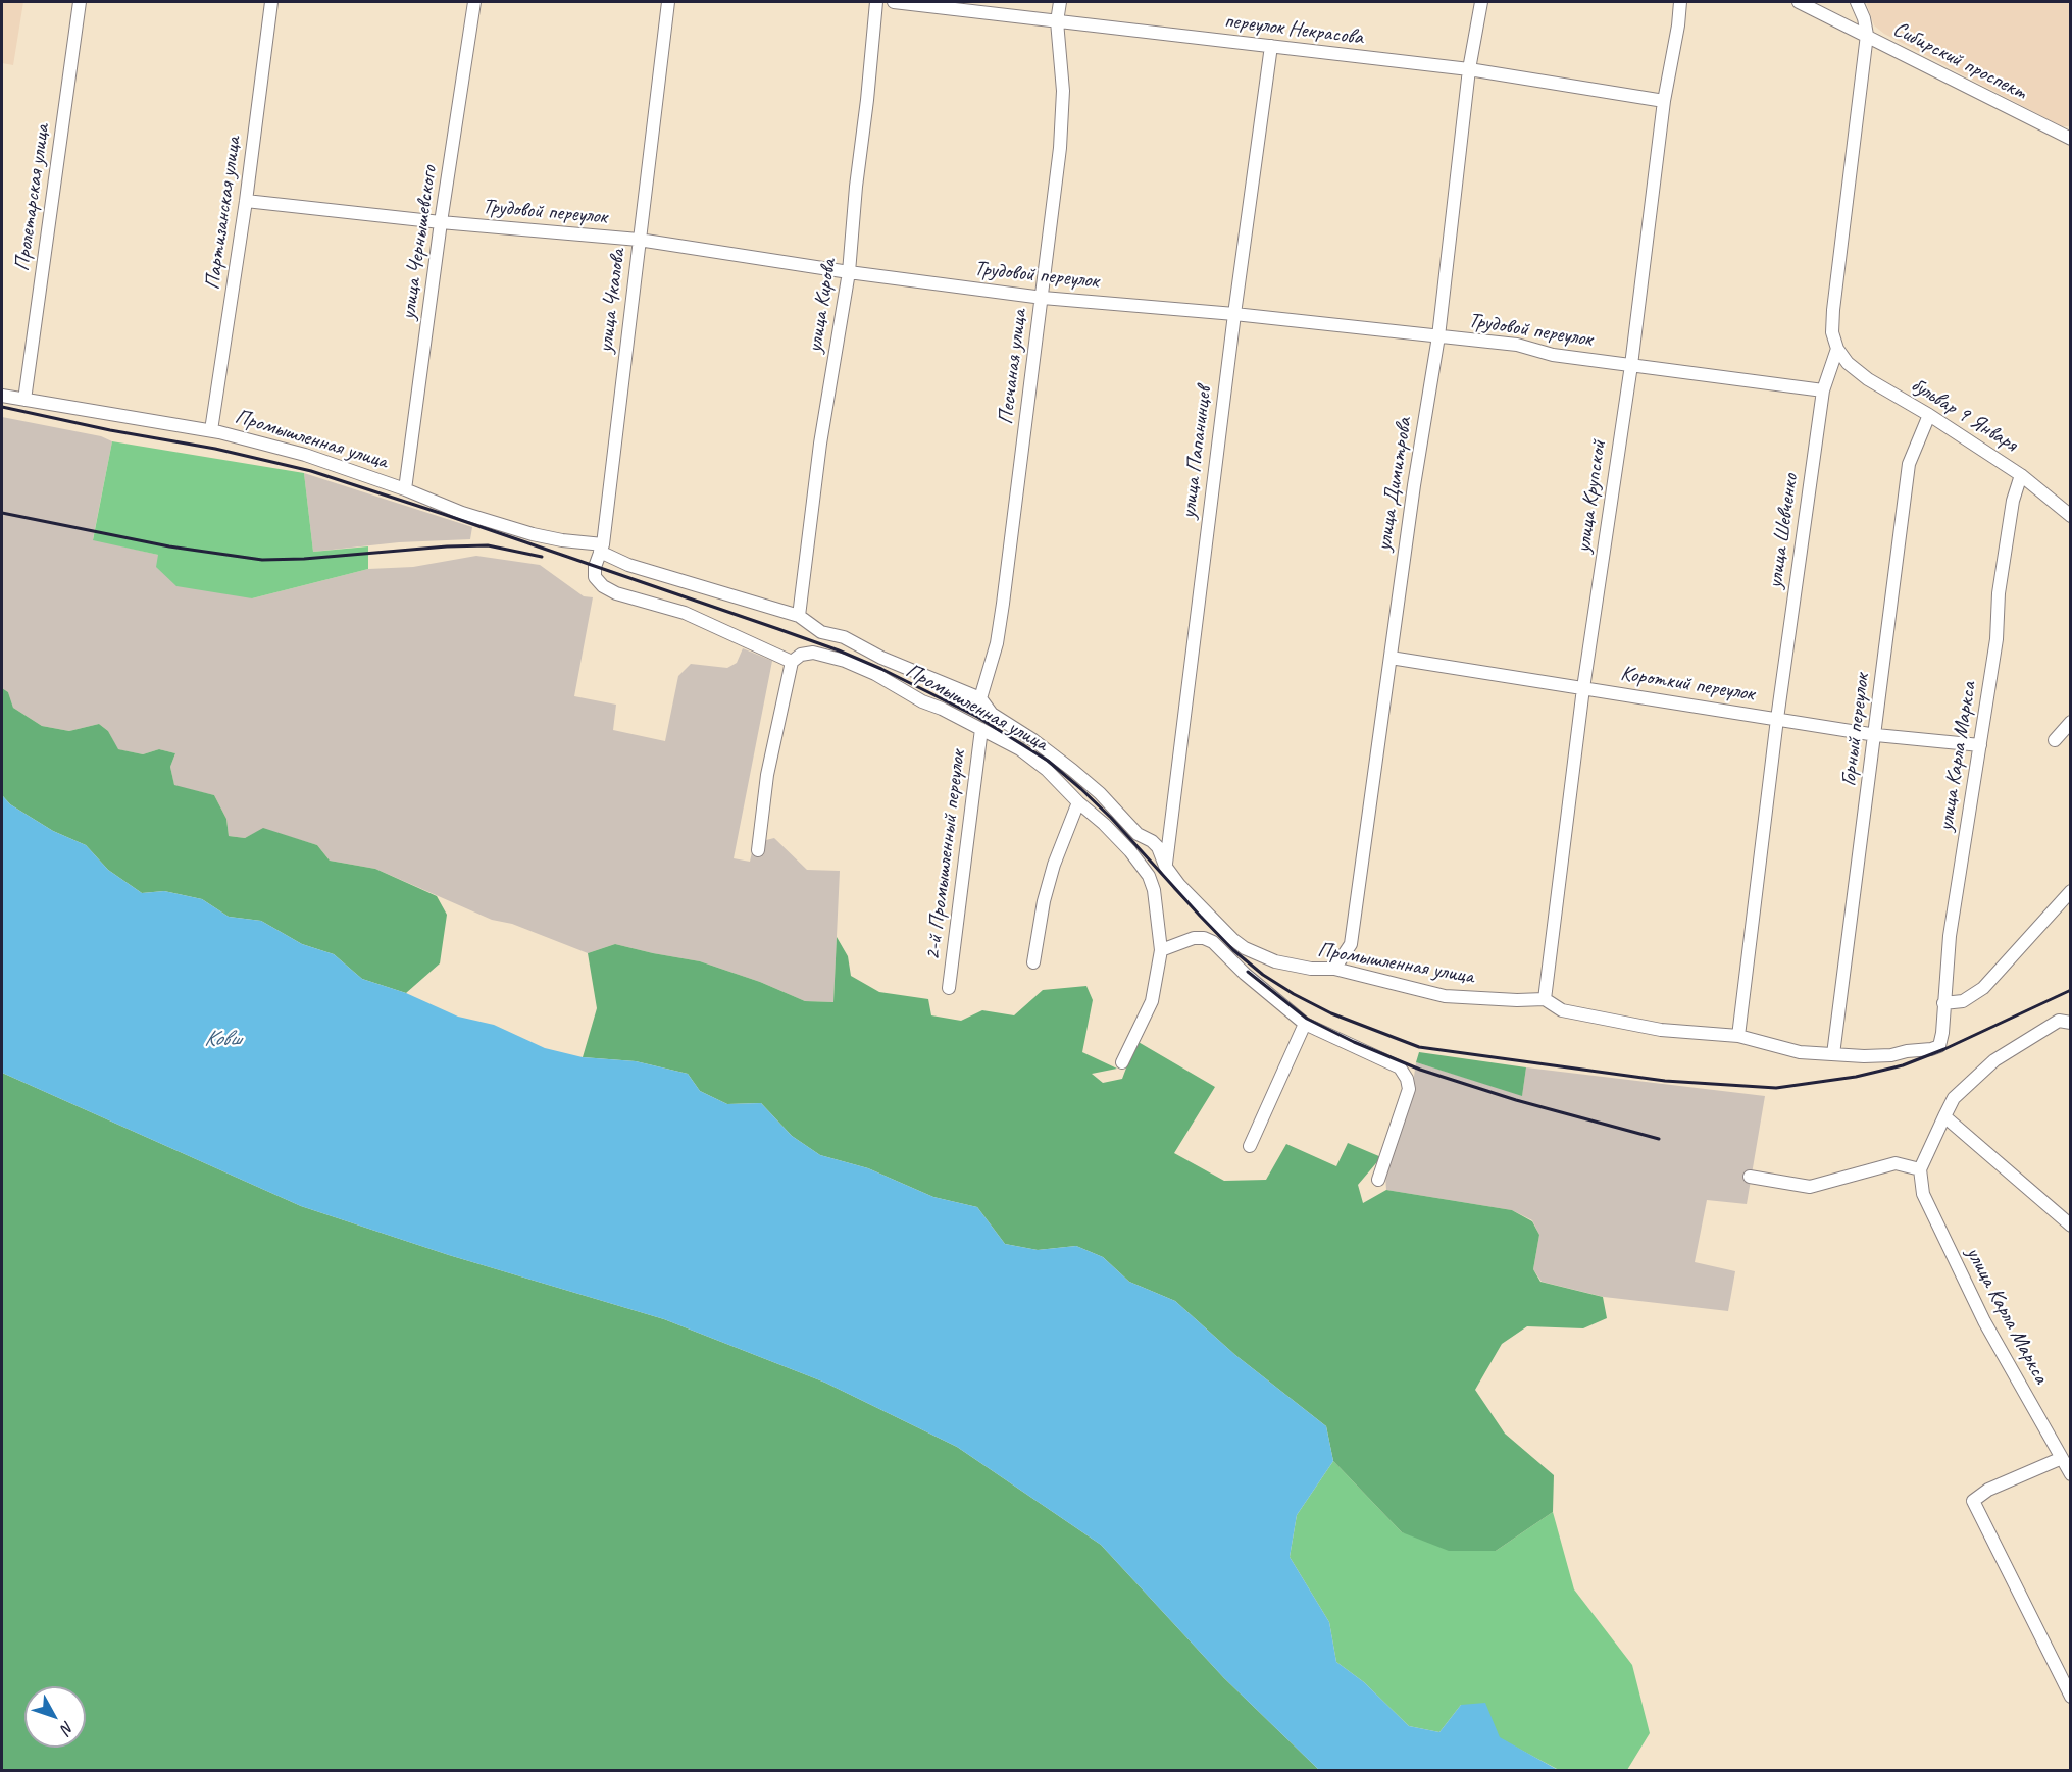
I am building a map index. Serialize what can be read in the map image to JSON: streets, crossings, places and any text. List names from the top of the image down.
{
  "streets": {
    "street": [
      "переулок Некрасова",
      "Сибирский проспект",
      "Пролетарская улица",
      "Трудовой переулок",
      "Партизанская улица",
      "улица Чернышевского",
      "улица Чкалова",
      "улица Кирова",
      "Песчаная улица",
      "бульвар 9 Января",
      "Промышленная улица",
      "улица Папанинцев",
      "улица Димитрова",
      "улица Крупской",
      "улица Шевченко",
      "Короткий переулок",
      "Горный переулок",
      "улица Карла Маркса",
      "2-й Промышленный переулок"
    ]
  },
  "crossings": [
    ["переулок Некрасова", "Песчаная улица"],
    ["переулок Некрасова", "улица Папанинцев"],
    ["переулок Некрасова", "улица Димитрова"],
    ["переулок Некрасова", "улица Крупской"],
    ["Сибирский проспект", "улица Шевченко"],
    ["Пролетарская улица", "Промышленная улица"],
    ["Трудовой переулок", "Партизанская улица"],
    ["Трудовой переулок", "улица Чернышевского"],
    ["Трудовой переулок", "улица Чкалова"],
    ["Трудовой переулок", "улица Кирова"],
    ["Трудовой переулок", "Песчаная улица"],
    ["Трудовой переулок", "улица Папанинцев"],
    ["Трудовой переулок", "улица Димитрова"],
    ["Трудовой переулок", "улица Крупской"],
    ["Трудовой переулок", "улица Шевченко"],
    ["Партизанская улица", "Промышленная улица"],
    ["улица Чернышевского", "Промышленная улица"],
    ["улица Чкалова", "Промышленная улица"],
    ["улица Кирова", "Промышленная улица"],
    ["Песчаная улица", "Промышленная улица"],
    ["бульвар 9 Января", "улица Шевченко"],
    ["бульвар 9 Января", "Горный переулок"],
    ["бульвар 9 Января", "улица Карла Маркса"],
    ["Промышленная улица", "улица Папанинцев"],
    ["Промышленная улица", "улица Димитрова"],
    ["Промышленная улица", "улица Крупской"],
    ["Промышленная улица", "улица Шевченко"],
    ["Промышленная улица", "Горный переулок"],
    ["Промышленная улица", "улица Карла Маркса"],
    ["Промышленная улица", "2-й Промышленный переулок"],
    ["улица Димитрова", "Короткий переулок"],
    ["улица Крупской", "Короткий переулок"],
    ["улица Шевченко", "Короткий переулок"],
    ["Короткий переулок", "Горный переулок"],
    ["Короткий переулок", "улица Карла Маркса"]
  ],
  "water": ["Ковш"],
  "north": "bottom right"
}
